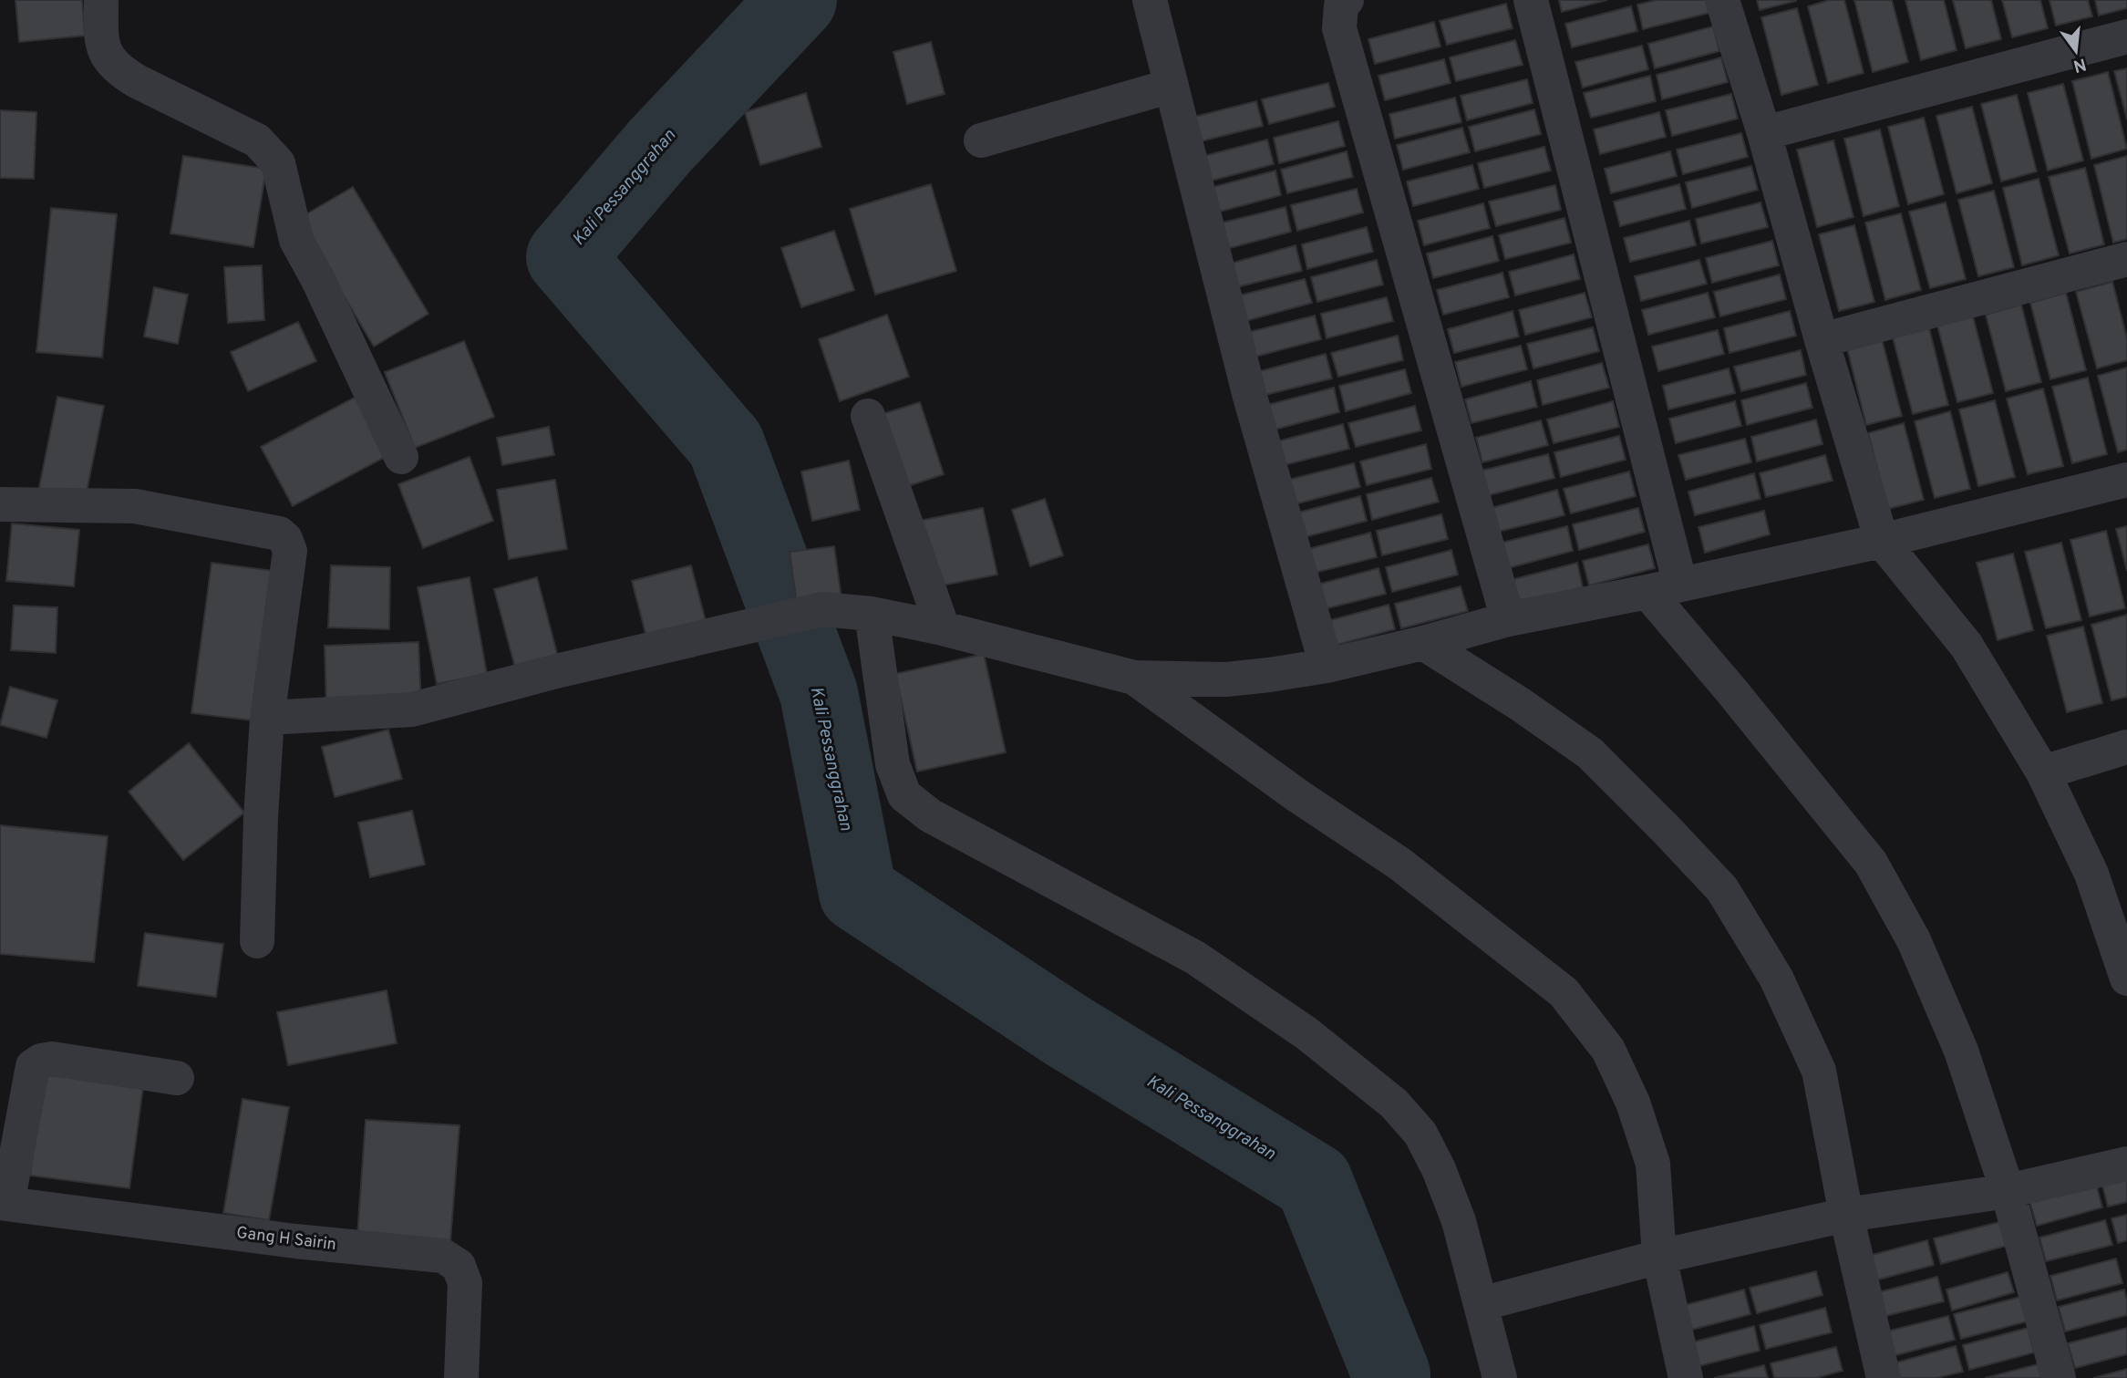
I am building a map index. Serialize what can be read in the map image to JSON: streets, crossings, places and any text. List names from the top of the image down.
{
  "streets": {
    "street": ["Gang H Sairin"]
  },
  "water": ["Kali Pessanggrahan"],
  "north": "bottom"
}
